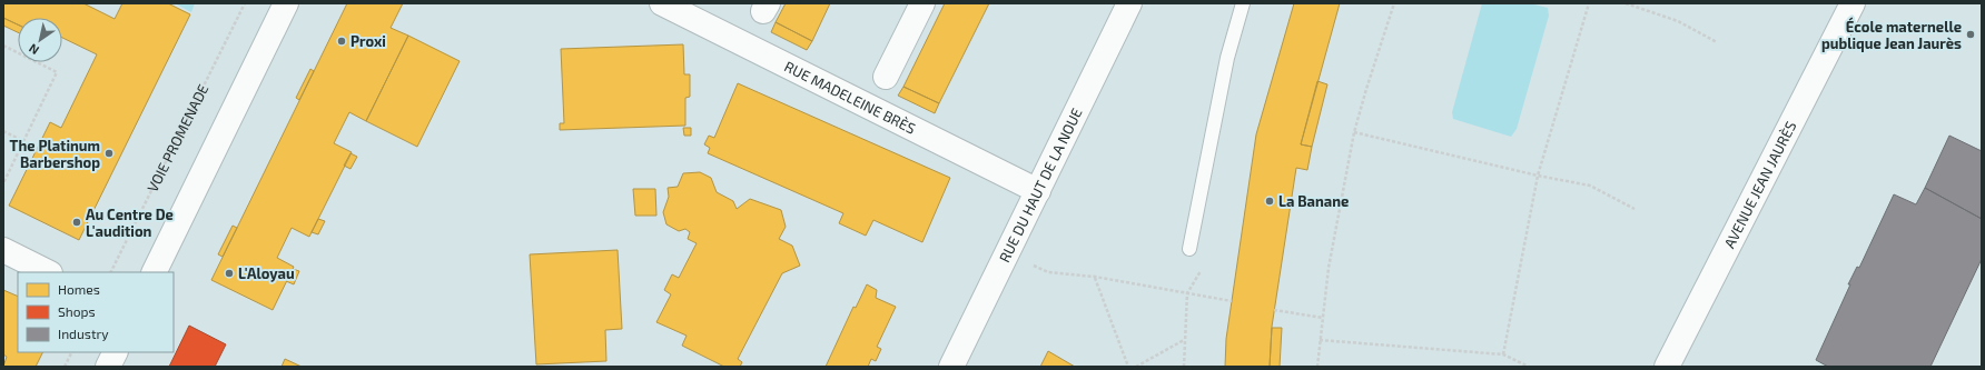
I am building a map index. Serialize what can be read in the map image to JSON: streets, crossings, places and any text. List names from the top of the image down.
{
  "streets": {
    "street": ["RUE MADELEINE BRÈS", "AVENUE JEAN JAURÈS", "RUE DU HAUT DE LA NOUE"],
    "path": ["VOIE PROMENADE"]
  },
  "crossings": [
    ["RUE MADELEINE BRÈS", "RUE DU HAUT DE LA NOUE"]
  ],
  "places": [
    "École maternelle publique Jean Jaurès",
    "Proxi",
    "The Platinum Barbershop",
    "La Banane",
    "Au Centre De L'audition",
    "L'Aloyau"
  ],
  "legend": ["Homes", "Shops", "Industry"],
  "north": "bottom left"
}
